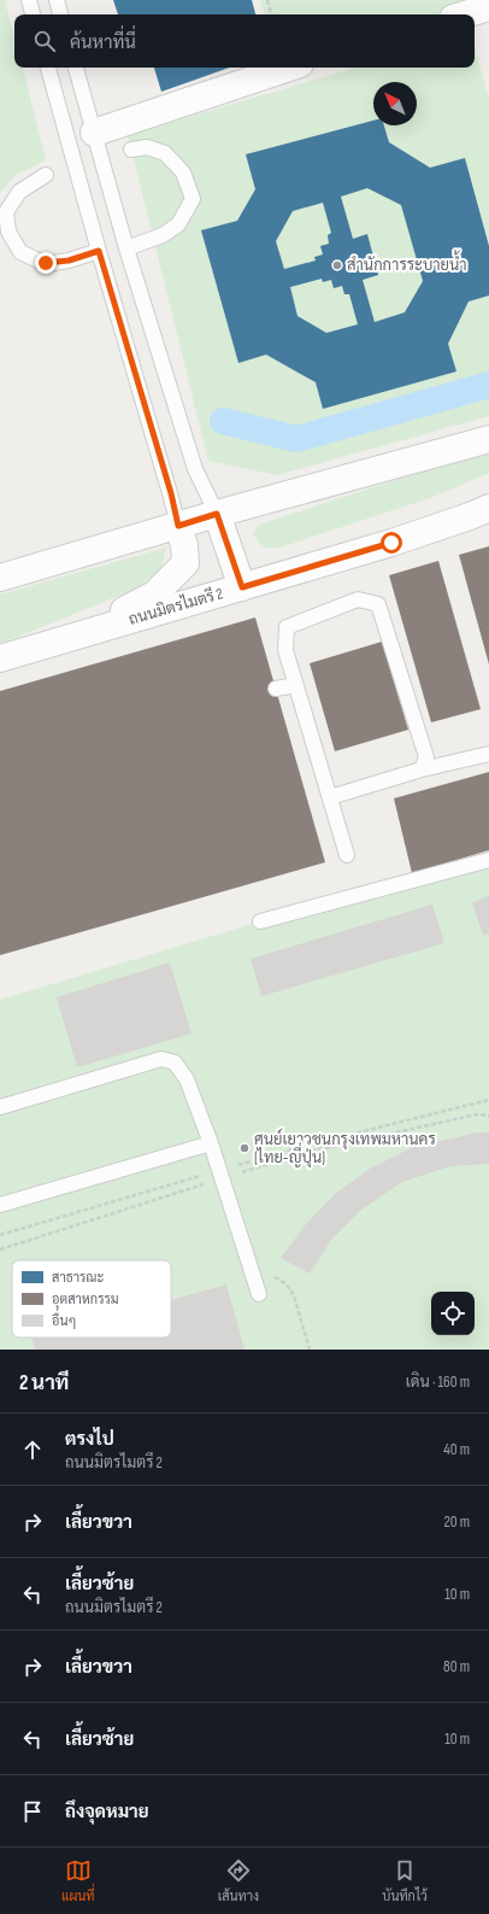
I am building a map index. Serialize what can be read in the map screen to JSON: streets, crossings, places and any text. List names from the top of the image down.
{
  "streets": {
    "street": ["ถนนมิตรไมตรี 2"]
  },
  "places": ["สำนักการระบายน้ำ", "ศูนย์เยาวชนกรุงเทพมหานคร (ไทย-ญี่ปุ่น)"],
  "legend": ["สาธารณะ", "อุตสาหกรรม", "อื่นๆ"],
  "north": "top left",
  "page": {
    "search": "ค้นหาที่นี่",
    "heading": ["2 นาที", "เดิน · 160 m"],
    "list": [
      ["ตรงไป", "ถนนมิตรไมตรี 2", "40 m"],
      ["เลี้ยวขวา", "20 m"],
      ["เลี้ยวซ้าย", "ถนนมิตรไมตรี 2", "10 m"],
      ["เลี้ยวขวา", "80 m"],
      ["เลี้ยวซ้าย", "10 m"],
      "ถึงจุดหมาย"
    ],
    "nav": ["แผนที่", "เส้นทาง", "บันทึกไว้"]
  }
}
